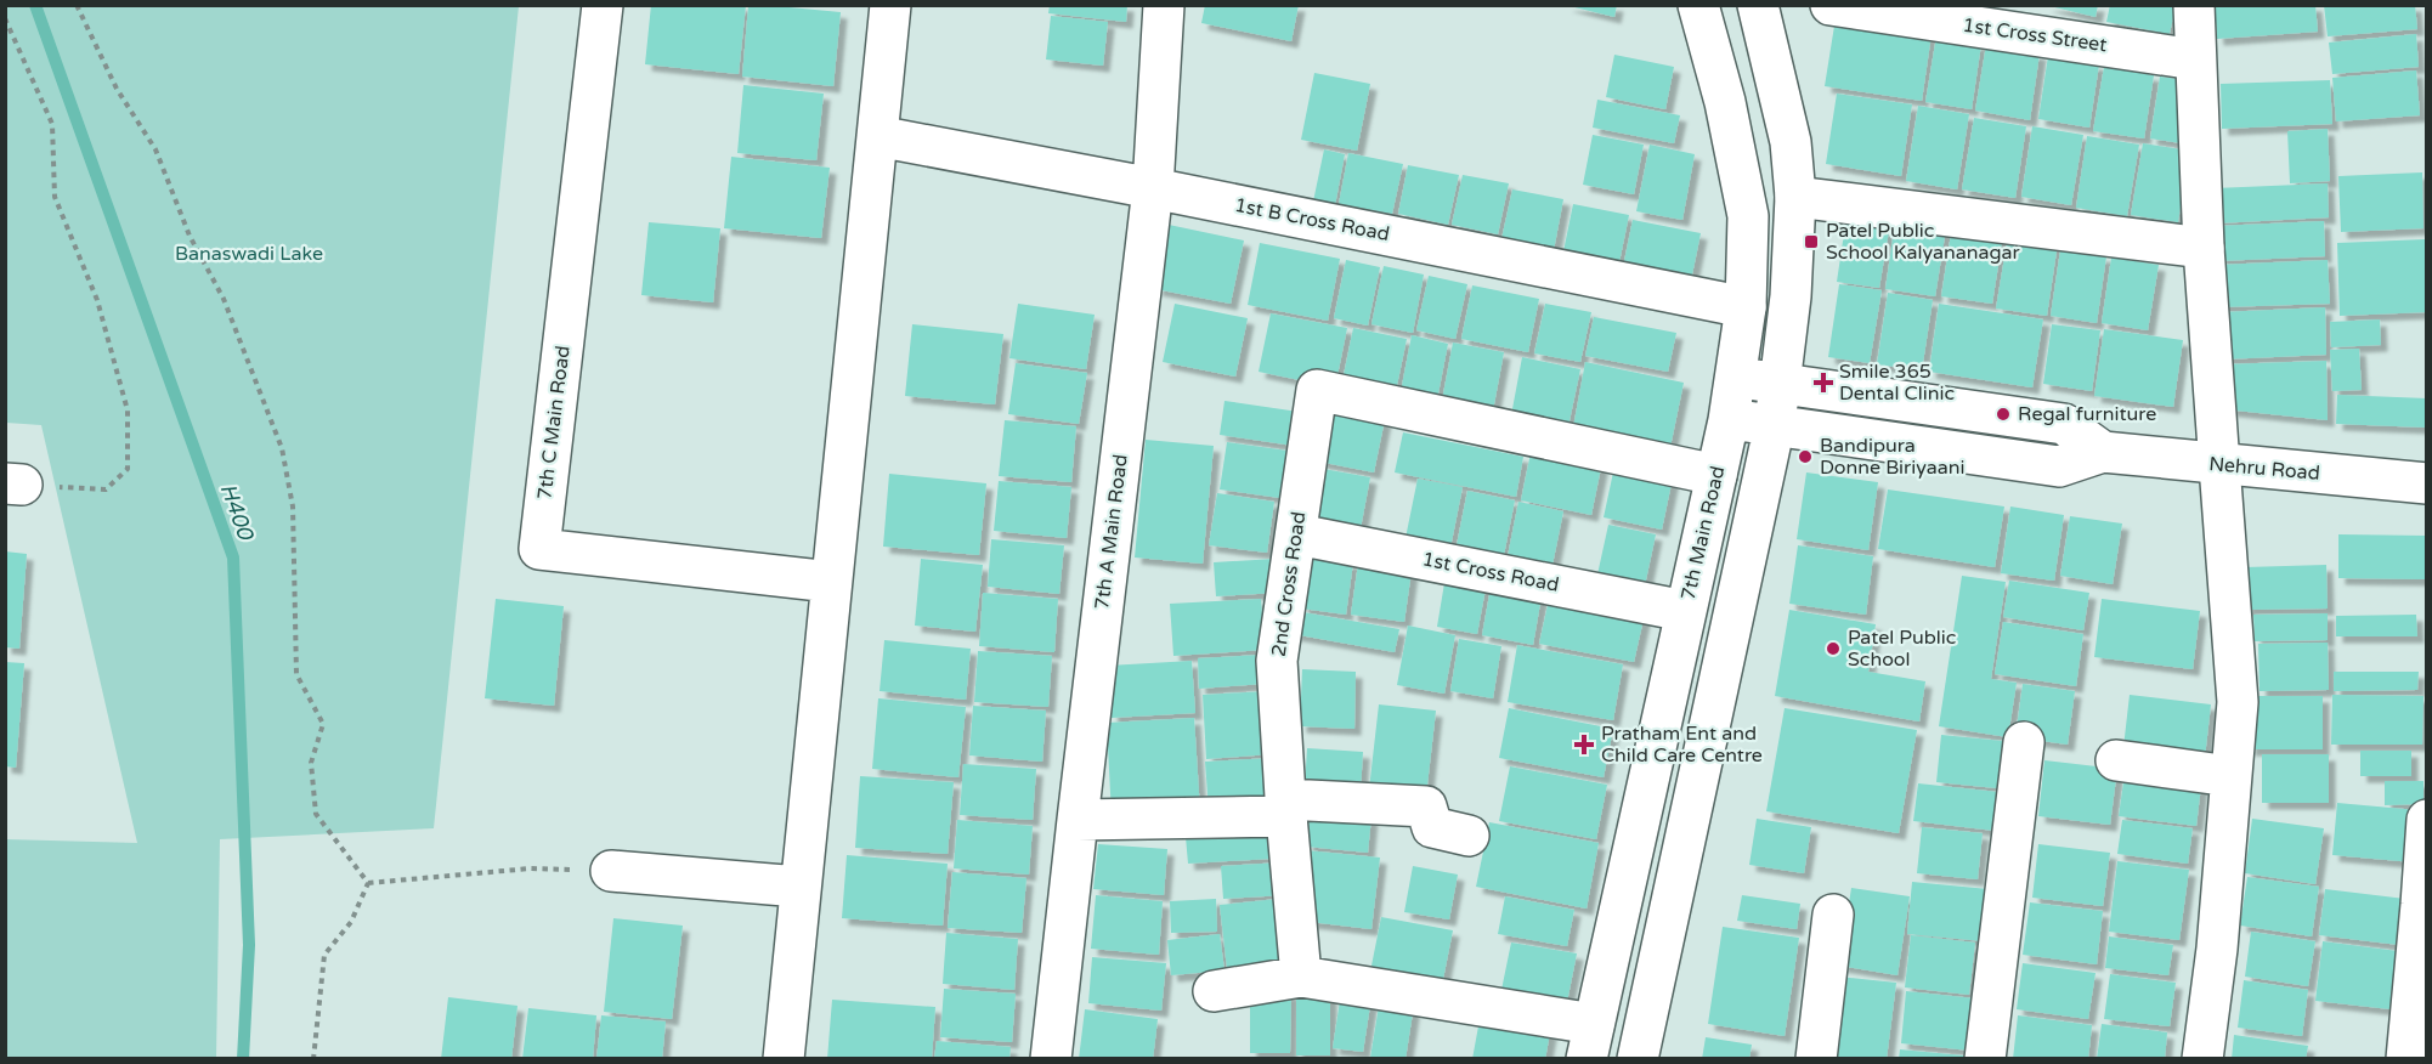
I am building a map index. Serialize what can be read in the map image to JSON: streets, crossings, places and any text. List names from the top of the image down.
{
  "streets": {
    "street": [
      "1st Cross Street",
      "1st B Cross Road",
      "7th C Main Road",
      "Nehru Road",
      "7th A Main Road",
      "7th Main Road",
      "1st Cross Road",
      "2nd Cross Road"
    ]
  },
  "crossings": [
    ["1st B Cross Road", "7th A Main Road"],
    ["1st B Cross Road", "7th Main Road"],
    ["Nehru Road", "7th Main Road"],
    ["7th Main Road", "1st Cross Road"],
    ["7th Main Road", "2nd Cross Road"],
    ["1st Cross Road", "2nd Cross Road"]
  ],
  "water": ["H400"],
  "parks": ["Banaswadi Lake"],
  "places": {
    "transit": ["Patel Public School Kalyananagar"],
    "health": ["Smile 365 Dental Clinic", "Pratham Ent and Child Care Centre"],
    "other": ["Regal furniture", "Bandipura Donne Biriyaani", "Patel Public School"]
  }
}
